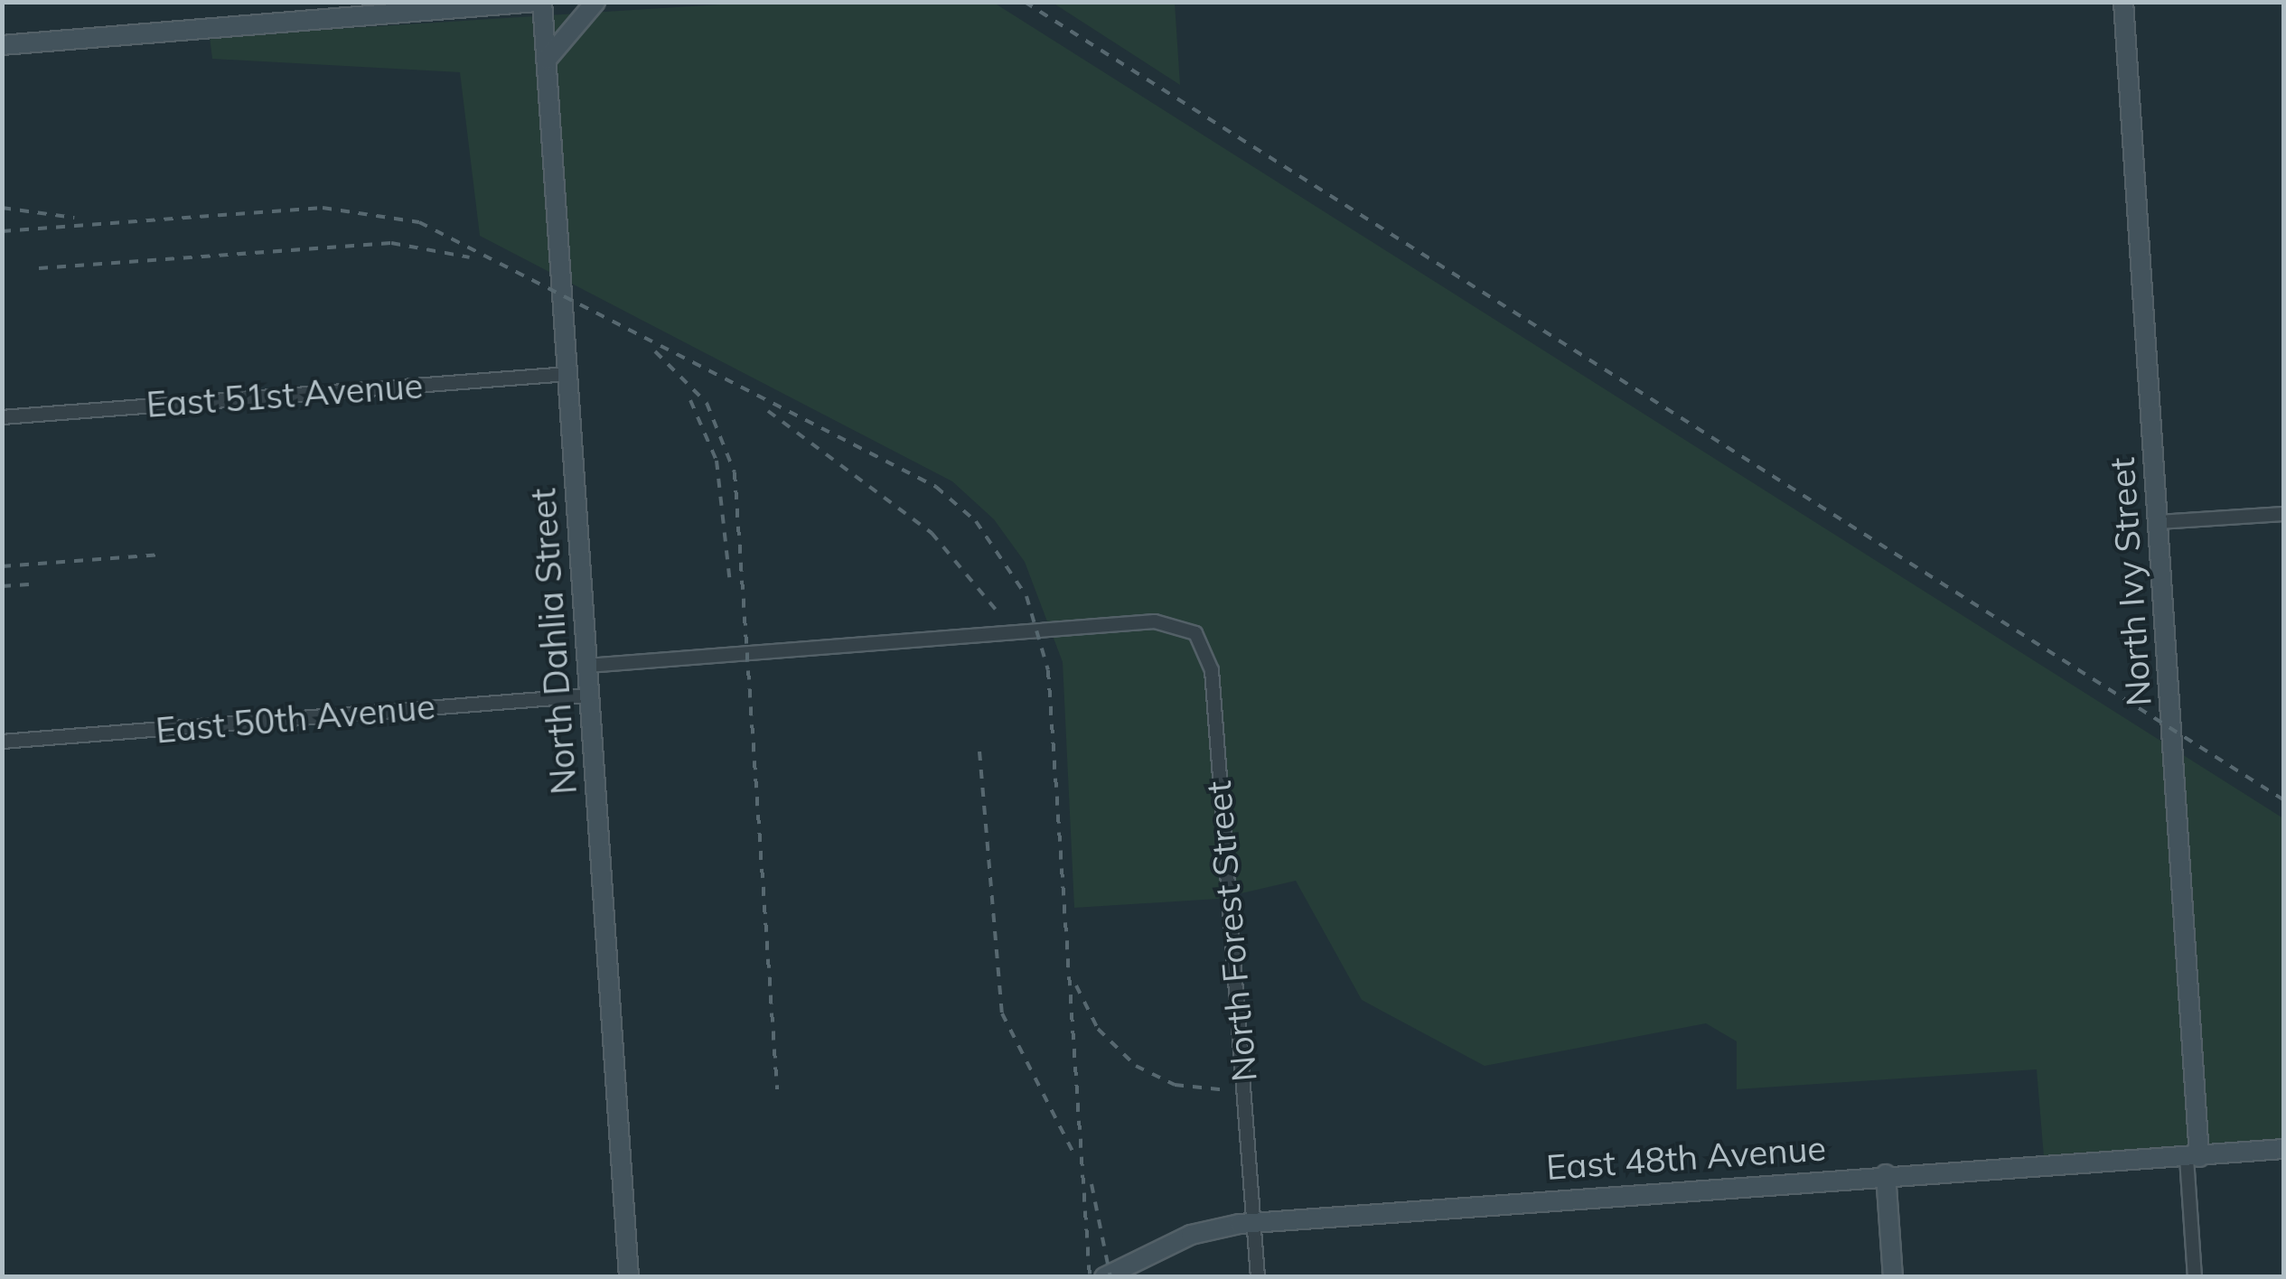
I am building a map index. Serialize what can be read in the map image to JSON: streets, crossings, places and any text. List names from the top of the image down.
{
  "streets": {
    "street": [
      "East 51st Avenue",
      "North Ivy Street",
      "North Dahlia Street",
      "East 50th Avenue",
      "North Forest Street",
      "East 48th Avenue"
    ]
  },
  "crossings": [
    ["East 51st Avenue", "North Dahlia Street"],
    ["North Ivy Street", "East 48th Avenue"],
    ["North Dahlia Street", "East 50th Avenue"],
    ["North Dahlia Street", "North Forest Street"],
    ["North Forest Street", "East 48th Avenue"]
  ]
}
